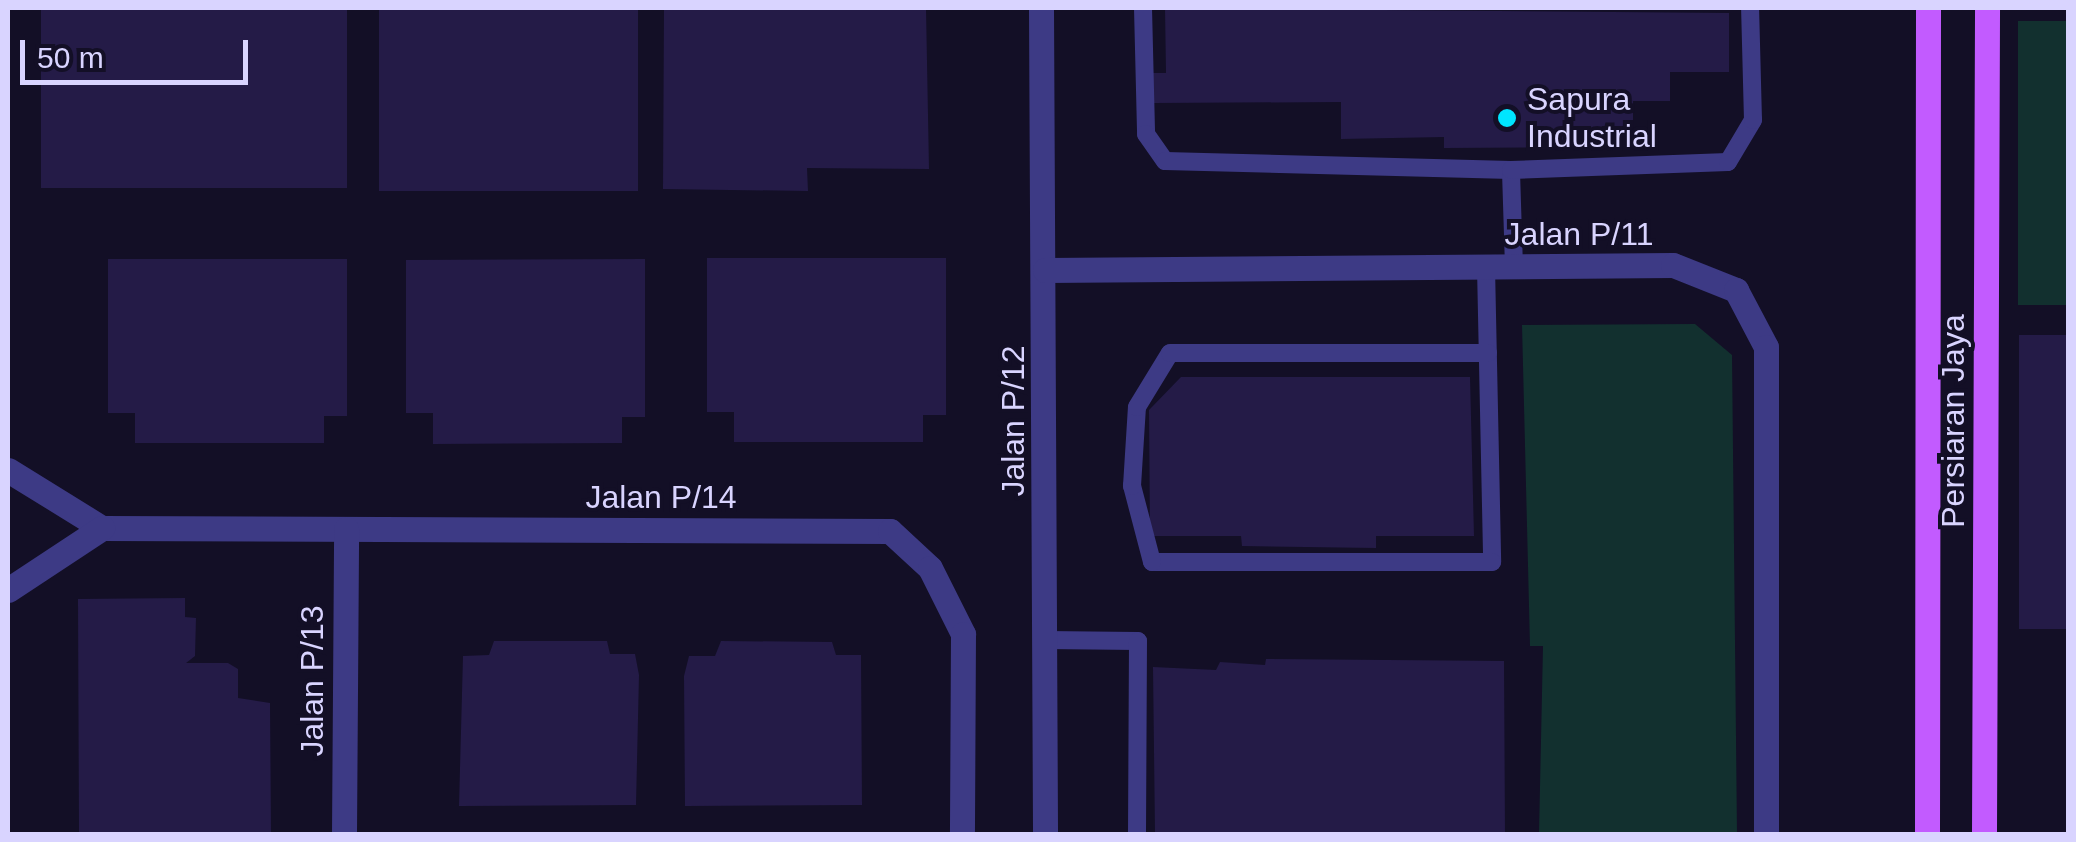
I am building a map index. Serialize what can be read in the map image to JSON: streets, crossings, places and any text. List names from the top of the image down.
{
  "streets": {
    "main road": ["Persiaran Jaya"],
    "street": [
      "Jalan P/11",
      "Jalan P/12",
      "Jalan P/14",
      "Jalan P/13"
    ]
  },
  "crossings": [
    ["Jalan P/11", "Jalan P/12"],
    ["Jalan P/14", "Jalan P/13"]
  ],
  "places": ["Sapura Industrial"],
  "scale_bar": "50 m"
}
